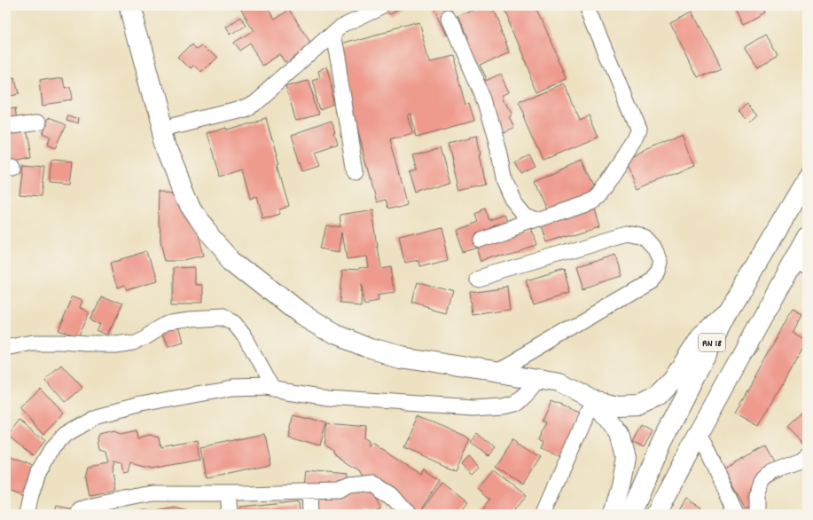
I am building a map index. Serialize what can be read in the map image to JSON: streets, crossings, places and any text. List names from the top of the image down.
{
  "streets": {
    "main road": ["RN 18"]
  }
}
